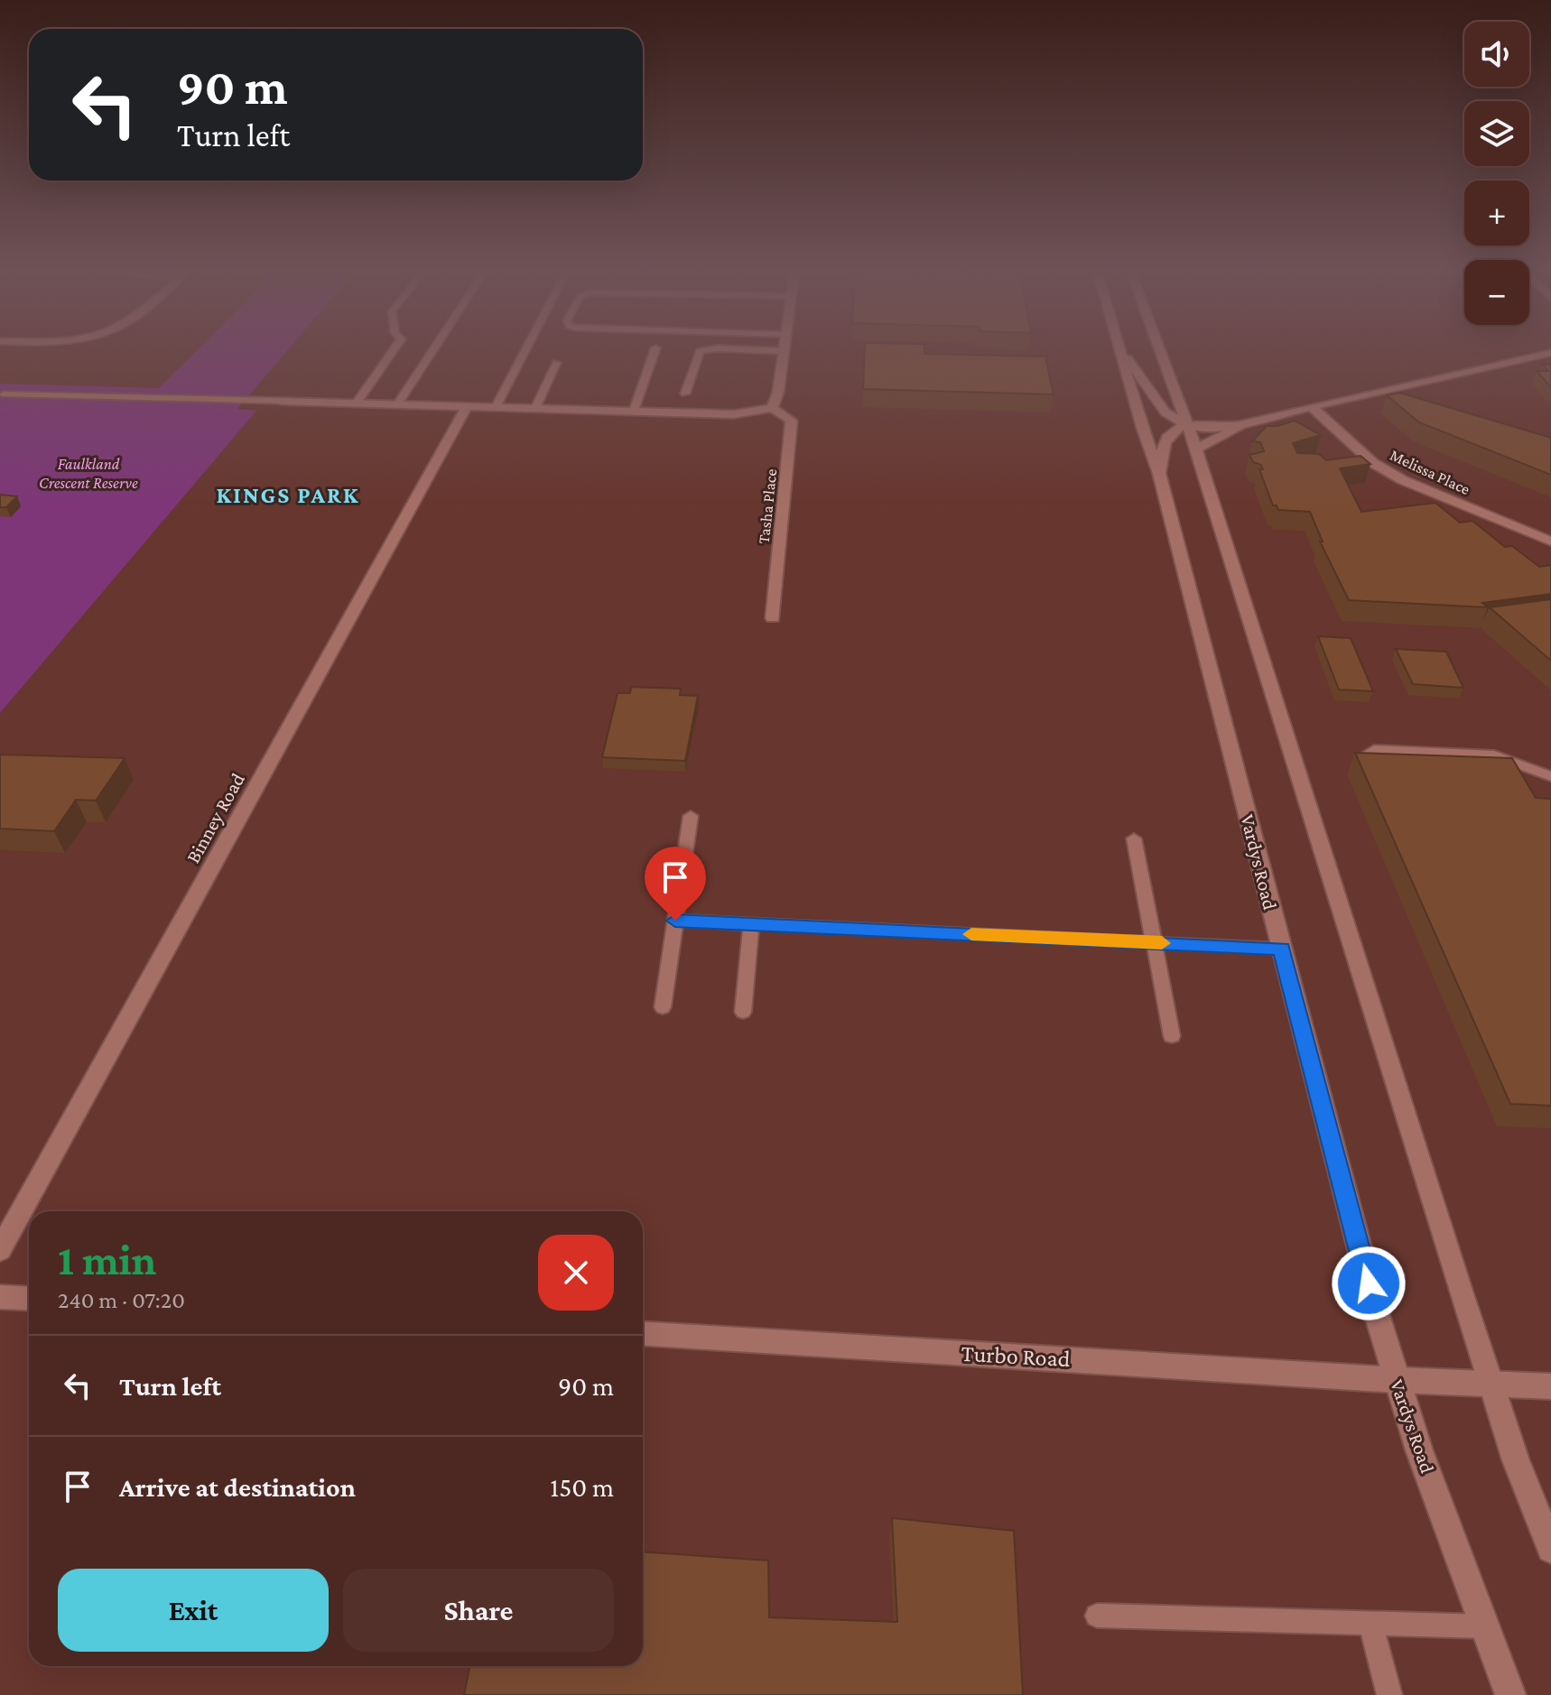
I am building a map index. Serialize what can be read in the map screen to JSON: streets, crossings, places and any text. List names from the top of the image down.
{
  "streets": {
    "street": [
      "Melissa Place",
      "Tasha Place",
      "Binney Road",
      "Vardys Road",
      "Turbo Road"
    ]
  },
  "crossings": [
    ["Vardys Road", "Turbo Road"]
  ],
  "districts": ["KINGS PARK"],
  "parks": ["Faulkland Crescent Reserve"],
  "page": {
    "map_buttons": ["+", "−"],
    "turn": ["90 m", "Turn left"],
    "heading": ["1 min", "240 m · 07:20"],
    "list": [
      {
        "name": "Turn left",
        "value": "90 m"
      },
      {
        "name": "Arrive at destination",
        "value": "150 m"
      }
    ],
    "buttons": ["Exit", "Share"]
  }
}
